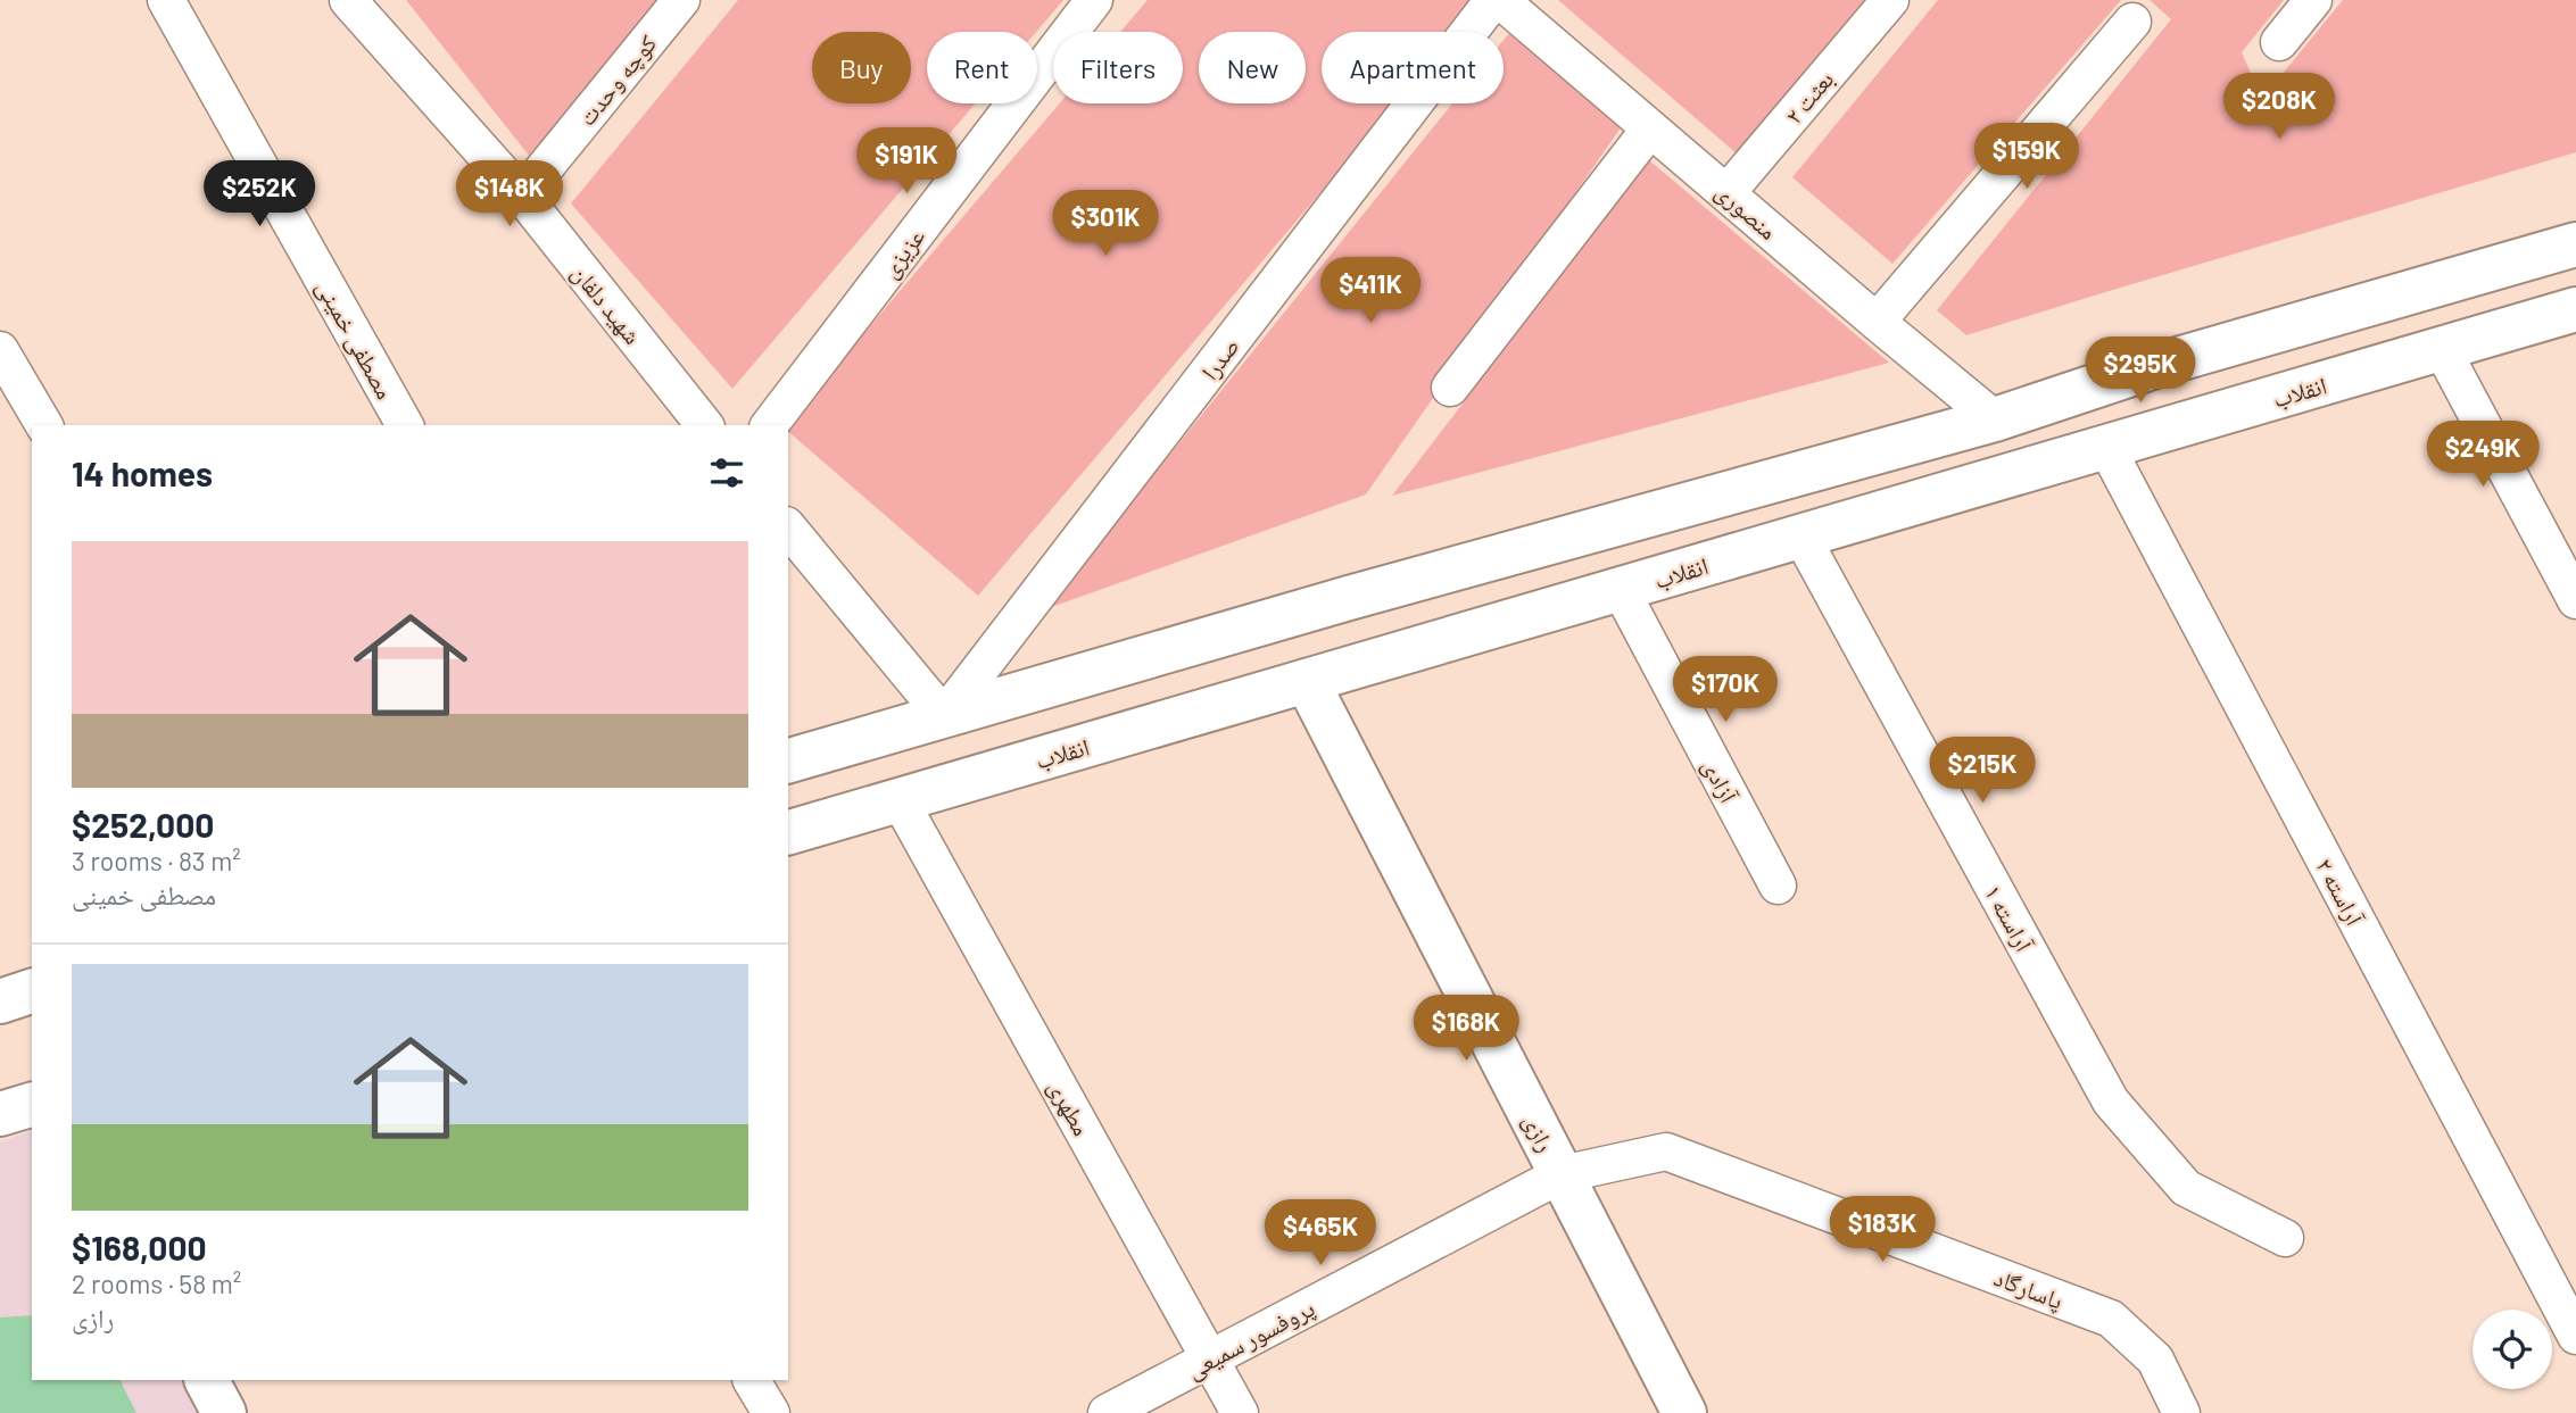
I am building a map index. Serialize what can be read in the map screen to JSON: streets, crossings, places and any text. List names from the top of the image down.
{
  "streets": {
    "main road": ["انقلاب", "رازی"],
    "street": [
      "کوچه وحدت",
      "بعثت ۲",
      "منصوری",
      "عزیزی",
      "شهید دلفان",
      "مصطفی خمینی",
      "صدرا",
      "آزادی",
      "آراسته ۲",
      "آراسته ۱",
      "مطهری",
      "پاسارگاد",
      "پروفسور سمیعی"
    ]
  },
  "crossings": [
    ["کوچه وحدت", "شهید دلفان"],
    ["بعثت ۲", "منصوری"],
    ["انقلاب", "آزادی"],
    ["انقلاب", "آراسته ۲"],
    ["انقلاب", "آراسته ۱"],
    ["انقلاب", "مطهری"],
    ["انقلاب", "رازی"],
    ["مطهری", "پروفسور سمیعی"],
    ["رازی", "پاسارگاد"],
    ["رازی", "پروفسور سمیعی"],
    ["پاسارگاد", "پروفسور سمیعی"]
  ],
  "page": {
    "chip": [
      "Buy",
      "Rent",
      "Filters",
      "New",
      "Apartment"
    ],
    "price": [
      "$208K",
      "$159K",
      "$191K",
      "$252K",
      "$148K",
      "$301K",
      "$411K",
      "$295K",
      "$249K",
      "$170K",
      "$215K",
      "$168K",
      "$183K",
      "$465K"
    ],
    "heading": "14 homes",
    "list": [
      {
        "name": "$252,000",
        "note": "3 rooms · 83 m² · مصطفی خمینی"
      },
      {
        "name": "$168,000",
        "note": "2 rooms · 58 m² · رازی"
      }
    ]
  }
}
